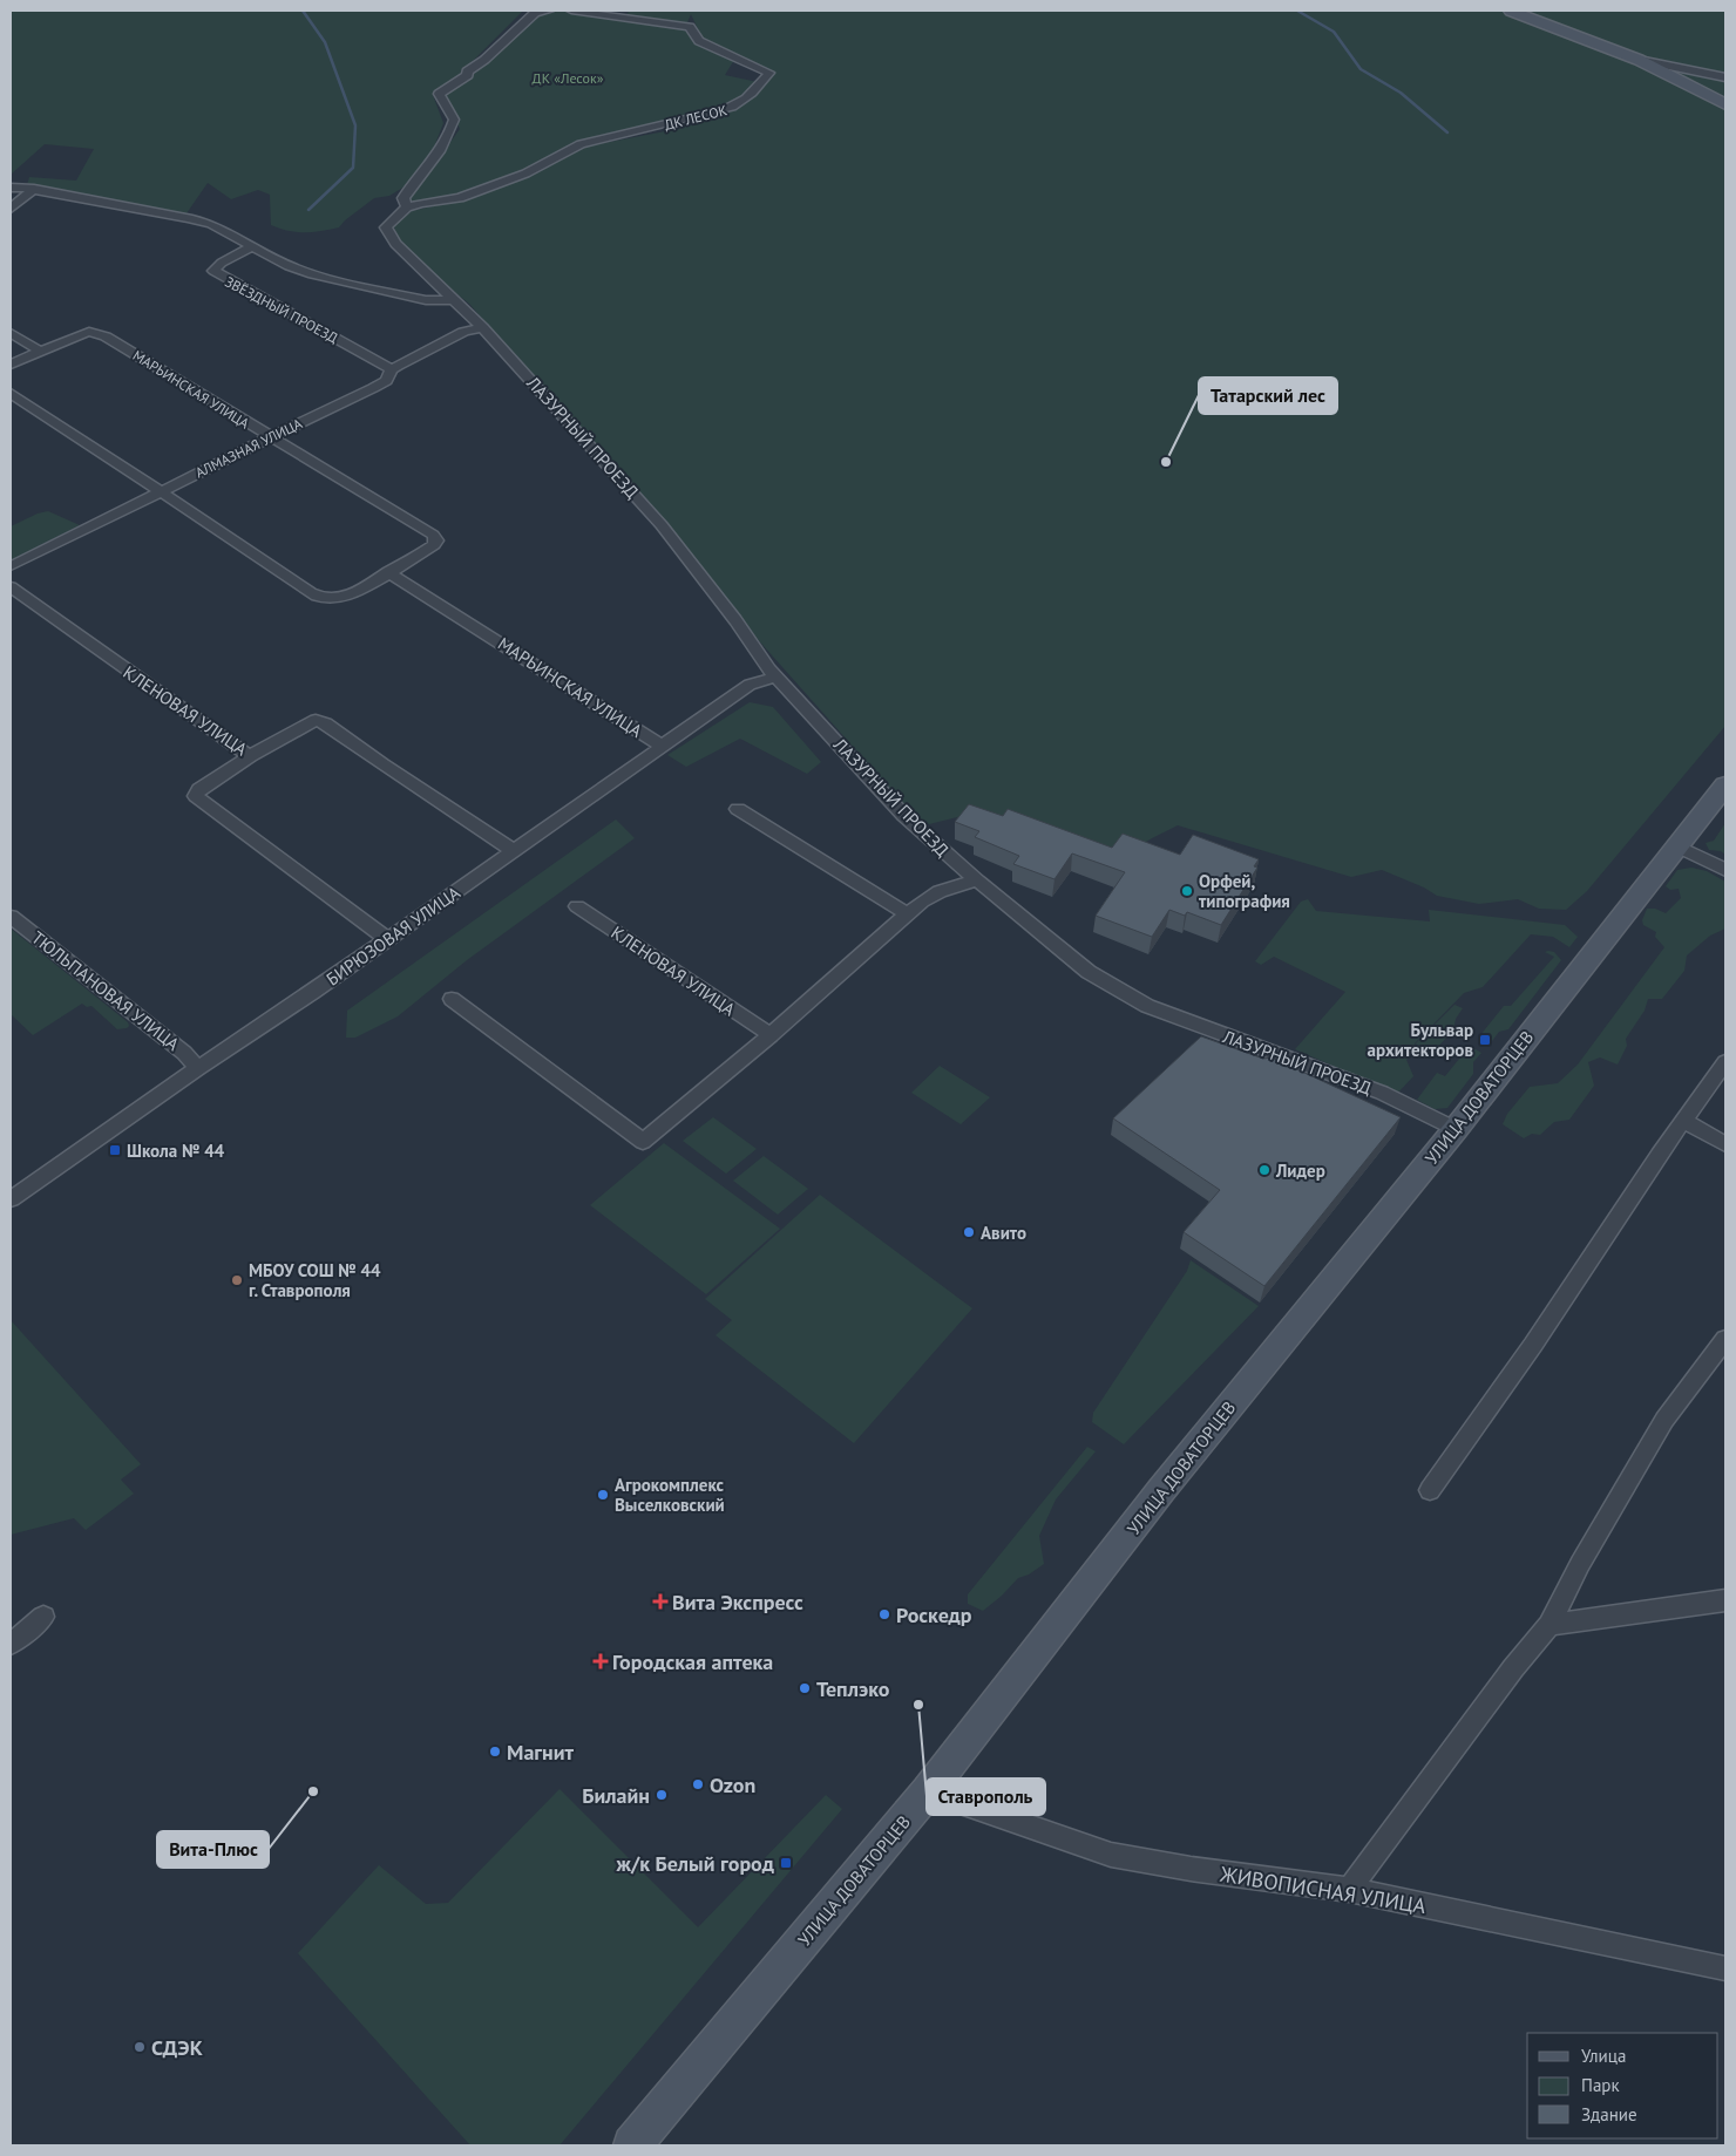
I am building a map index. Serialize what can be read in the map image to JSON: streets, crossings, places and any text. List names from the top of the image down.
{
  "streets": {
    "main road": ["УЛИЦА ДОВАТОРЦЕВ"],
    "street": [
      "ДК ЛЕСОК",
      "ЗВЁЗДНЫЙ ПРОЕЗД",
      "МАРЬИНСКАЯ УЛИЦА",
      "ЛАЗУРНЫЙ ПРОЕЗД",
      "АЛМАЗНАЯ УЛИЦА",
      "КЛЕНОВАЯ УЛИЦА",
      "БИРЮЗОВАЯ УЛИЦА",
      "ТЮЛЬПАНОВАЯ УЛИЦА",
      "ЖИВОПИСНАЯ УЛИЦА"
    ]
  },
  "crossings": [
    ["ЗВЁЗДНЫЙ ПРОЕЗД", "АЛМАЗНАЯ УЛИЦА"],
    ["МАРЬИНСКАЯ УЛИЦА", "АЛМАЗНАЯ УЛИЦА"],
    ["МАРЬИНСКАЯ УЛИЦА", "БИРЮЗОВАЯ УЛИЦА"],
    ["ЛАЗУРНЫЙ ПРОЕЗД", "АЛМАЗНАЯ УЛИЦА"],
    ["ЛАЗУРНЫЙ ПРОЕЗД", "БИРЮЗОВАЯ УЛИЦА"],
    ["ЛАЗУРНЫЙ ПРОЕЗД", "УЛИЦА ДОВАТОРЦЕВ"],
    ["КЛЕНОВАЯ УЛИЦА", "БИРЮЗОВАЯ УЛИЦА"],
    ["БИРЮЗОВАЯ УЛИЦА", "ТЮЛЬПАНОВАЯ УЛИЦА"],
    ["УЛИЦА ДОВАТОРЦЕВ", "ЖИВОПИСНАЯ УЛИЦА"]
  ],
  "parks": ["ДК «Лесок»"],
  "places": {
    "other": [
      "Татарский лес",
      "Орфей, типография",
      "Лидер",
      "Авито",
      "МБОУ СОШ № 44 г. Ставрополя",
      "Агрокомплекс Выселковский",
      "Роскедр",
      "Теплэко",
      "Ставрополь",
      "Магнит",
      "Ozon",
      "Вита-Плюс",
      "Билайн",
      "СДЭК"
    ],
    "transit": ["Бульвар архитекторов", "Школа № 44", "ж/к Белый город"],
    "health": ["Вита Экспресс", "Городская аптека"]
  },
  "legend": ["Улица", "Парк", "Здание"]
}
